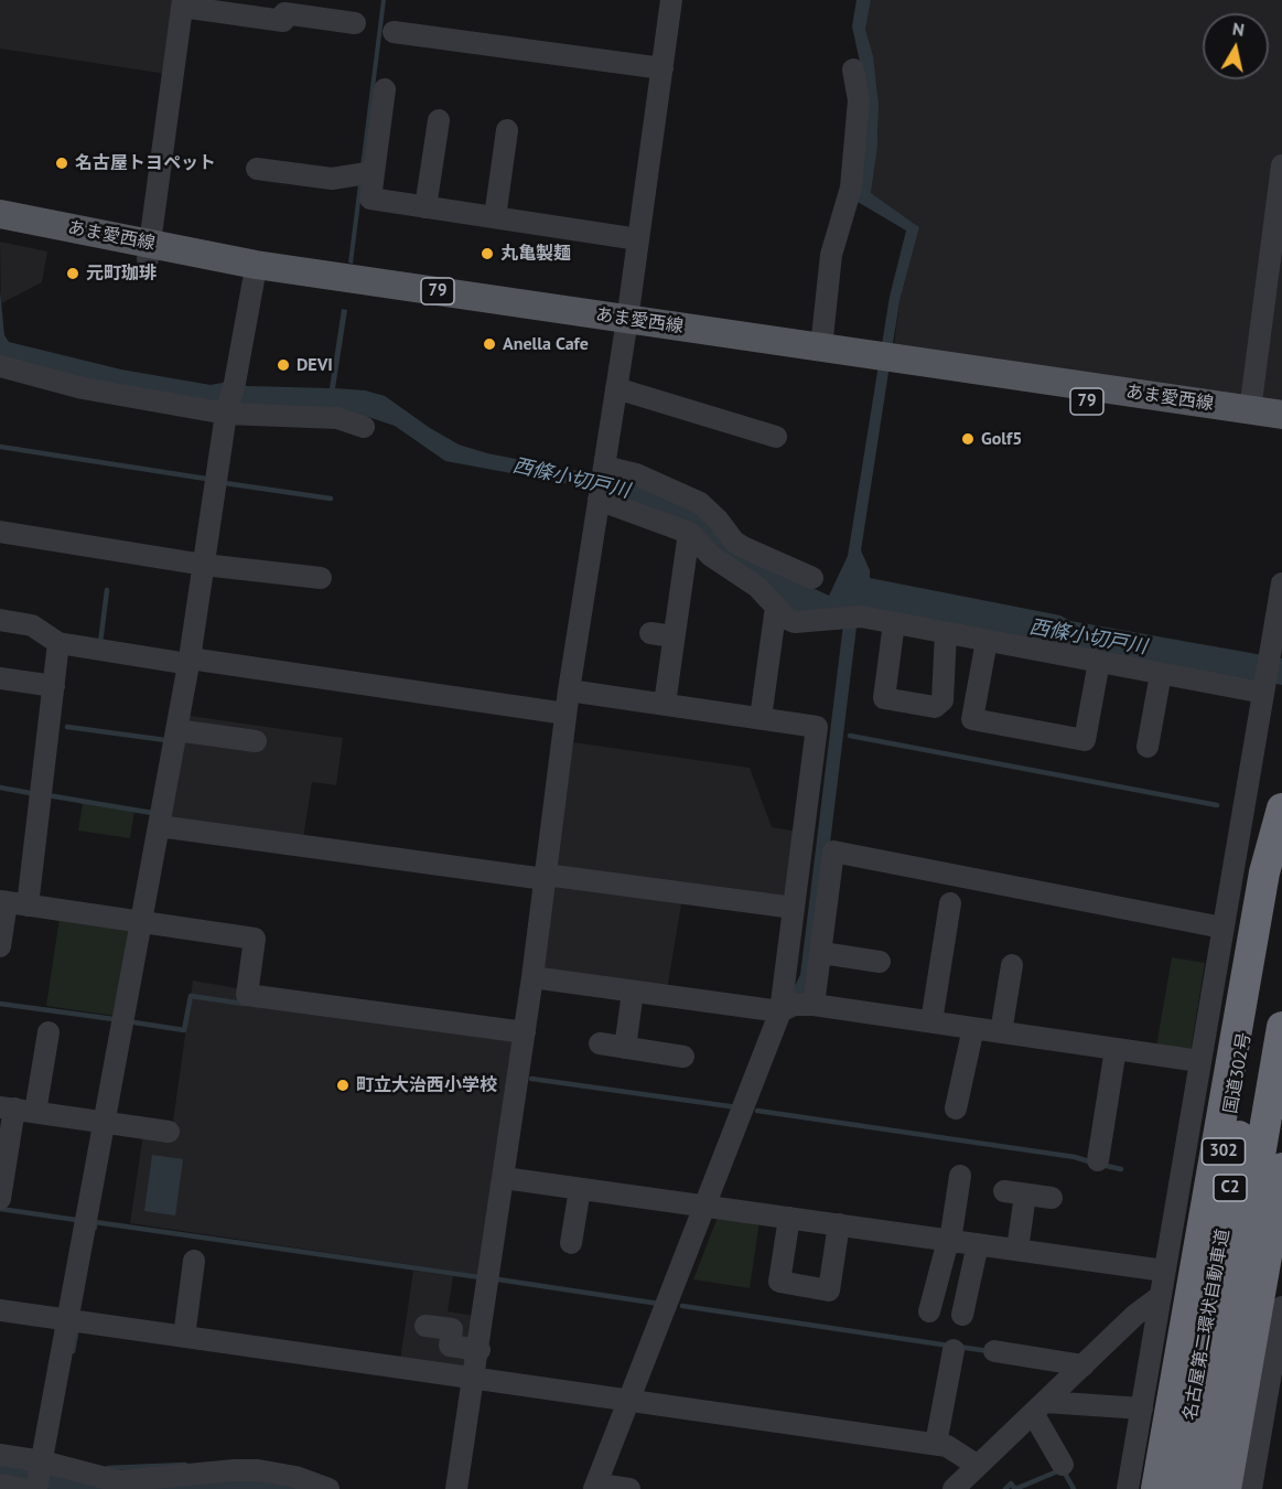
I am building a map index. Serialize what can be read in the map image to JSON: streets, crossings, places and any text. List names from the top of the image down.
{
  "streets": {
    "highway": [
      "国道302号",
      "302",
      "C2",
      "名古屋第二環状自動車道"
    ],
    "main road": ["あま愛西線", "79"]
  },
  "water": ["西條小切戸川"],
  "places": [
    "名古屋トヨペット",
    "丸亀製麺",
    "元町珈琲",
    "Anella Cafe",
    "DEVI",
    "Golf5",
    "町立大治西小学校"
  ],
  "north": "top"
}
